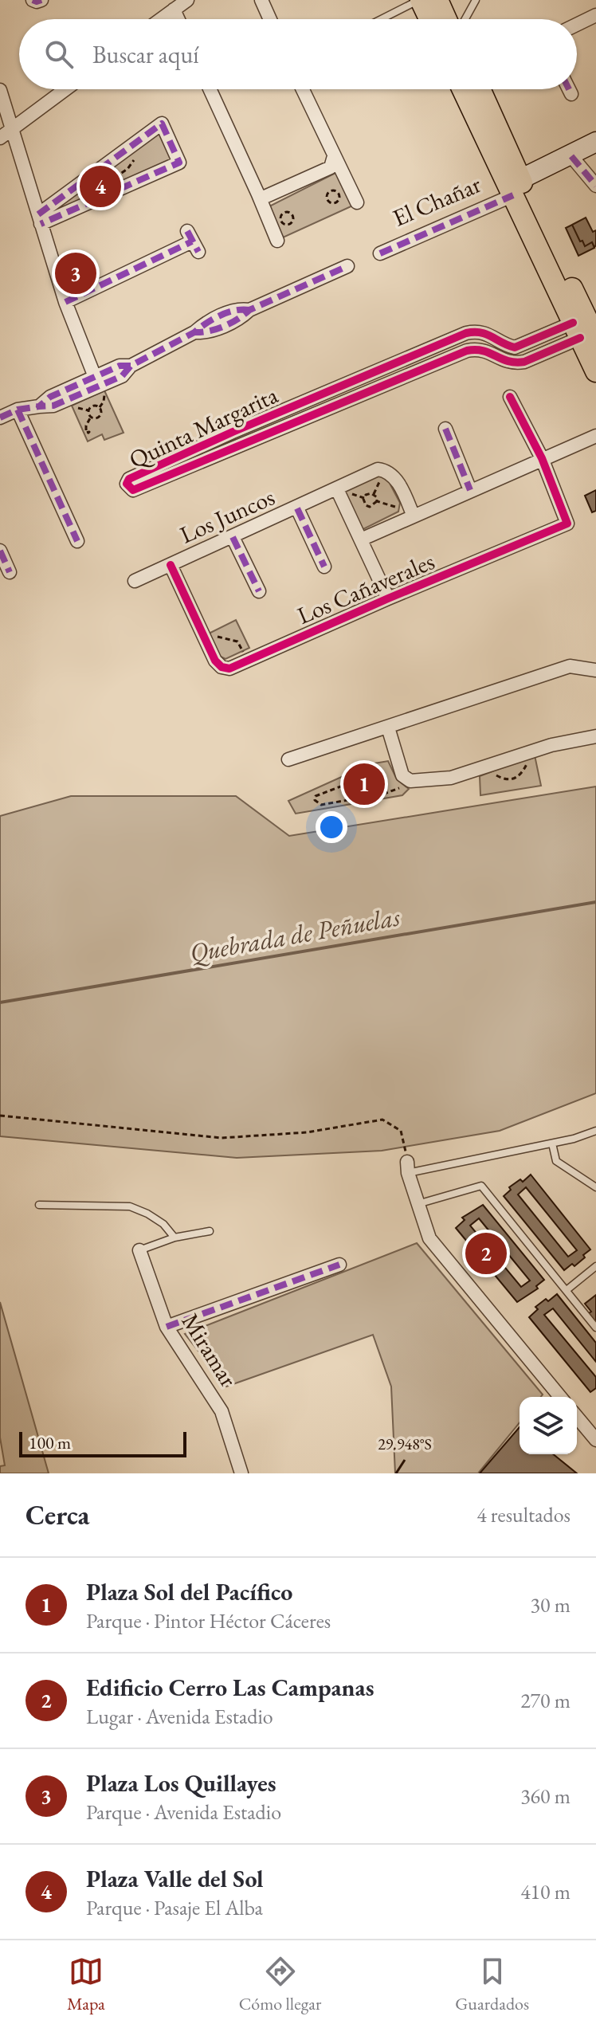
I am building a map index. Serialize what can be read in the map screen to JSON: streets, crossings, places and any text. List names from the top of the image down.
{
  "streets": {
    "street": [
      "El Chañar",
      "Quinta Margarita",
      "Los Juncos",
      "Los Cañaverales",
      "Miramar"
    ]
  },
  "crossings": [
    ["Los Juncos", "Los Cañaverales"]
  ],
  "water": ["Quebrada de Peñuelas"],
  "scale_bar": "100 m",
  "page": {
    "search": "Buscar aquí",
    "pins": [
      "4",
      "3",
      "1",
      "2"
    ],
    "scale": "100 m",
    "heading": ["Cerca", "4 resultados"],
    "list": [
      {
        "mark": "1",
        "name": "Plaza Sol del Pacífico",
        "note": "Parque · Pintor Héctor Cáceres",
        "value": "30 m"
      },
      {
        "mark": "2",
        "name": "Edificio Cerro Las Campanas",
        "note": "Lugar · Avenida Estadio",
        "value": "270 m"
      },
      {
        "mark": "3",
        "name": "Plaza Los Quillayes",
        "note": "Parque · Avenida Estadio",
        "value": "360 m"
      },
      {
        "mark": "4",
        "name": "Plaza Valle del Sol",
        "note": "Parque · Pasaje El Alba",
        "value": "410 m"
      }
    ],
    "nav": ["Mapa", "Cómo llegar", "Guardados"]
  },
  "coordinates": ["29.948°S"]
}
